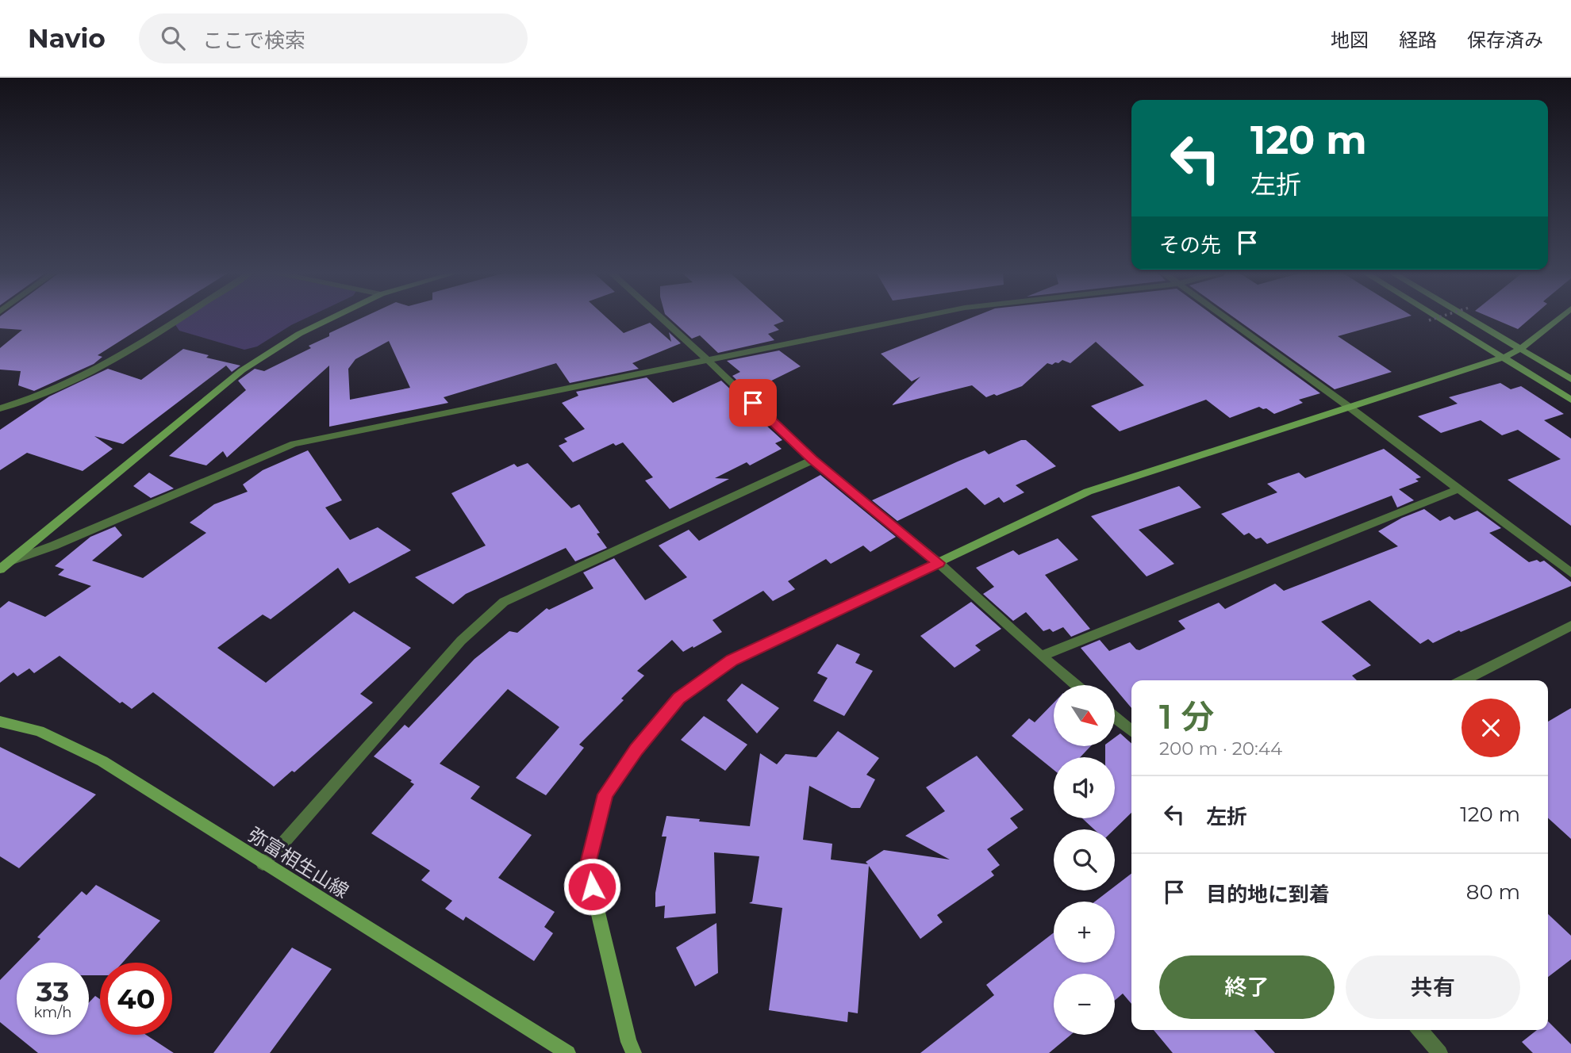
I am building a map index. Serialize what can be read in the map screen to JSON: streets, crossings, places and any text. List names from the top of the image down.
{
  "streets": {
    "street": ["弥富相生山線"]
  },
  "north": "bottom right",
  "page": {
    "header": "Navio",
    "search": "ここで検索",
    "nav": ["地図", "経路", "保存済み"],
    "turn": ["120 m", "左折"],
    "then": "その先",
    "heading": ["1 分", "200 m · 20:44"],
    "map_buttons": ["+", "−"],
    "list": [
      {
        "name": "左折",
        "value": "120 m"
      },
      {
        "name": "目的地に到着",
        "value": "80 m"
      }
    ],
    "buttons": ["終了", "共有"],
    "speed": "33 km/h",
    "limit": "40"
  }
}
